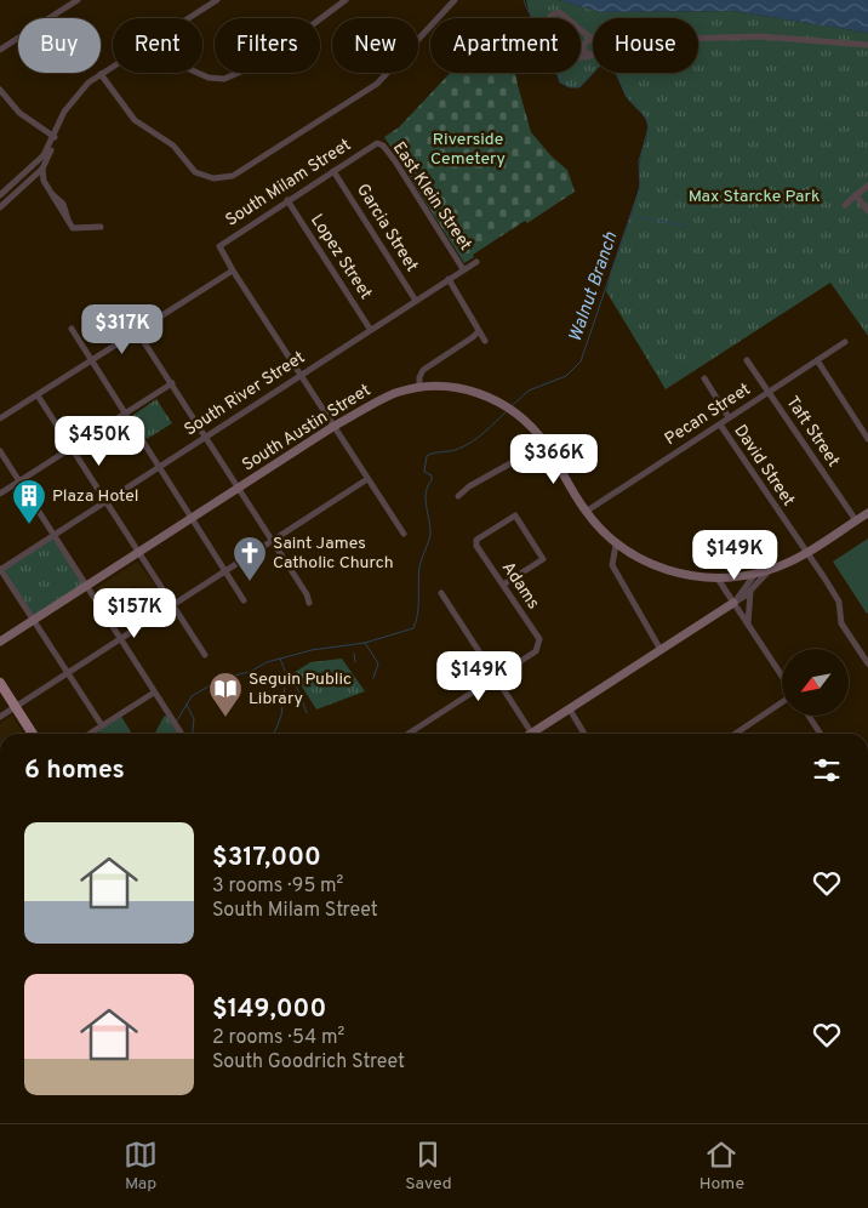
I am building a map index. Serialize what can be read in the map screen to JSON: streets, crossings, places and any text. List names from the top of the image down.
{
  "streets": {
    "main road": ["South Austin Street"],
    "street": [
      "South Milam Street",
      "East Klein Street",
      "Garcia Street",
      "Lopez Street",
      "South River Street",
      "Pecan Street",
      "Taft Street",
      "David Street",
      "Adams"
    ]
  },
  "crossings": [
    ["South Milam Street", "East Klein Street"],
    ["South Milam Street", "Garcia Street"],
    ["South Milam Street", "Lopez Street"],
    ["East Klein Street", "South River Street"],
    ["Garcia Street", "South River Street"],
    ["Lopez Street", "South River Street"],
    ["Pecan Street", "South Austin Street"],
    ["Pecan Street", "Taft Street"],
    ["Pecan Street", "David Street"],
    ["South Austin Street", "Taft Street"],
    ["South Austin Street", "David Street"]
  ],
  "water": ["Walnut Branch"],
  "parks": ["Riverside Cemetery", "Max Starcke Park"],
  "places": {
    "building": ["Plaza Hotel"],
    "church": ["Saint James Catholic Church"],
    "library": ["Seguin Public Library"]
  },
  "north": "bottom left",
  "page": {
    "chip": [
      "Buy",
      "Rent",
      "Filters",
      "New",
      "Apartment",
      "House"
    ],
    "price": [
      "$317K",
      "$450K",
      "$366K",
      "$149K",
      "$157K",
      "$149K"
    ],
    "heading": "6 homes",
    "list": [
      {
        "name": "$317,000",
        "note": "3 rooms · 95 m² · South Milam Street"
      },
      {
        "name": "$149,000",
        "note": "2 rooms · 54 m² · South Goodrich Street"
      }
    ],
    "tabs": ["Map", "Saved", "Home"]
  }
}
